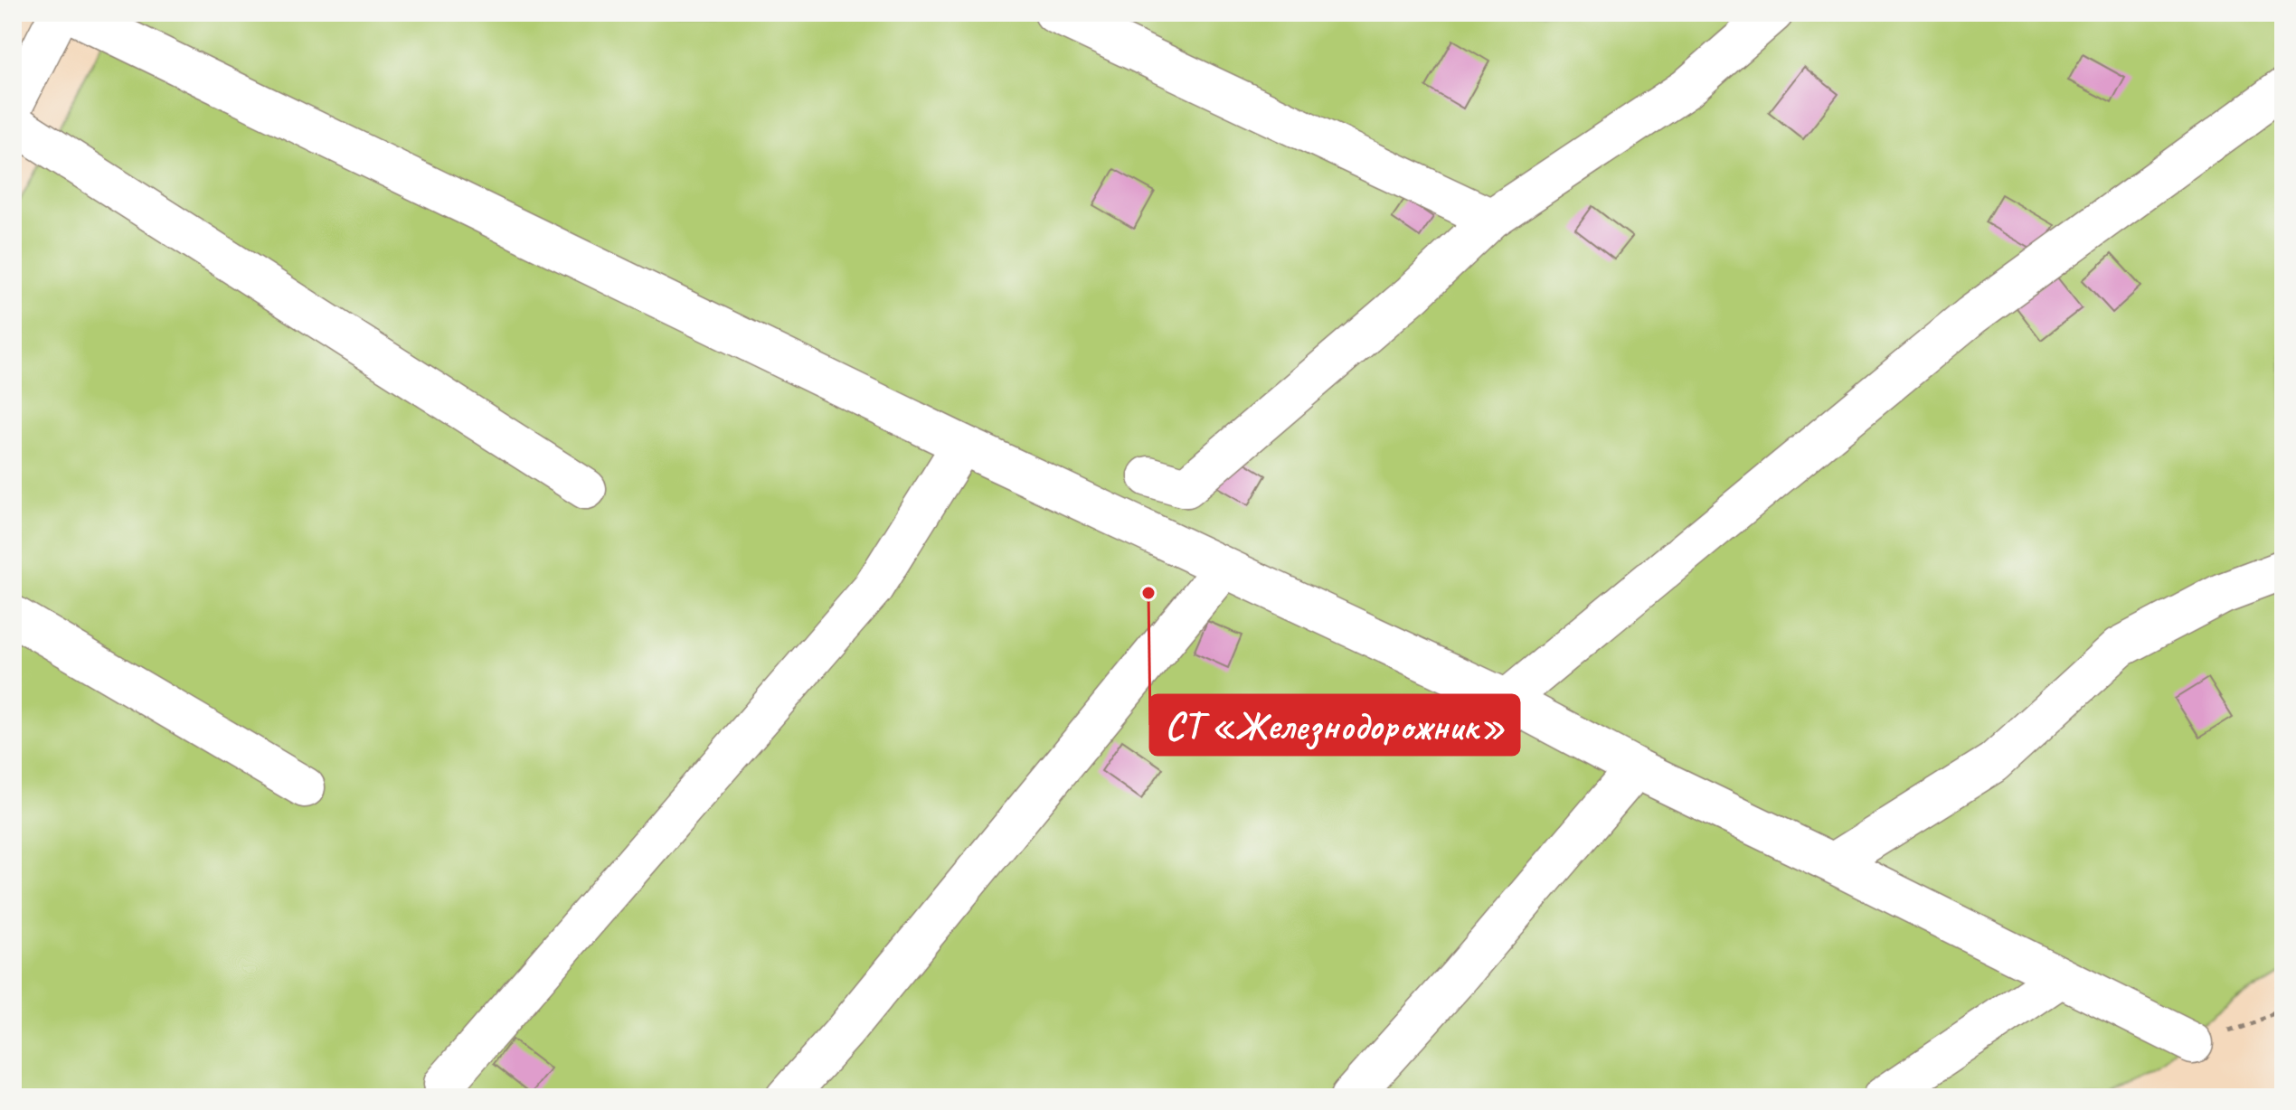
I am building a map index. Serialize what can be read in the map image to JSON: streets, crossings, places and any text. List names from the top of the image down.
{
  "places": ["СТ «Железнодорожник»"]
}
